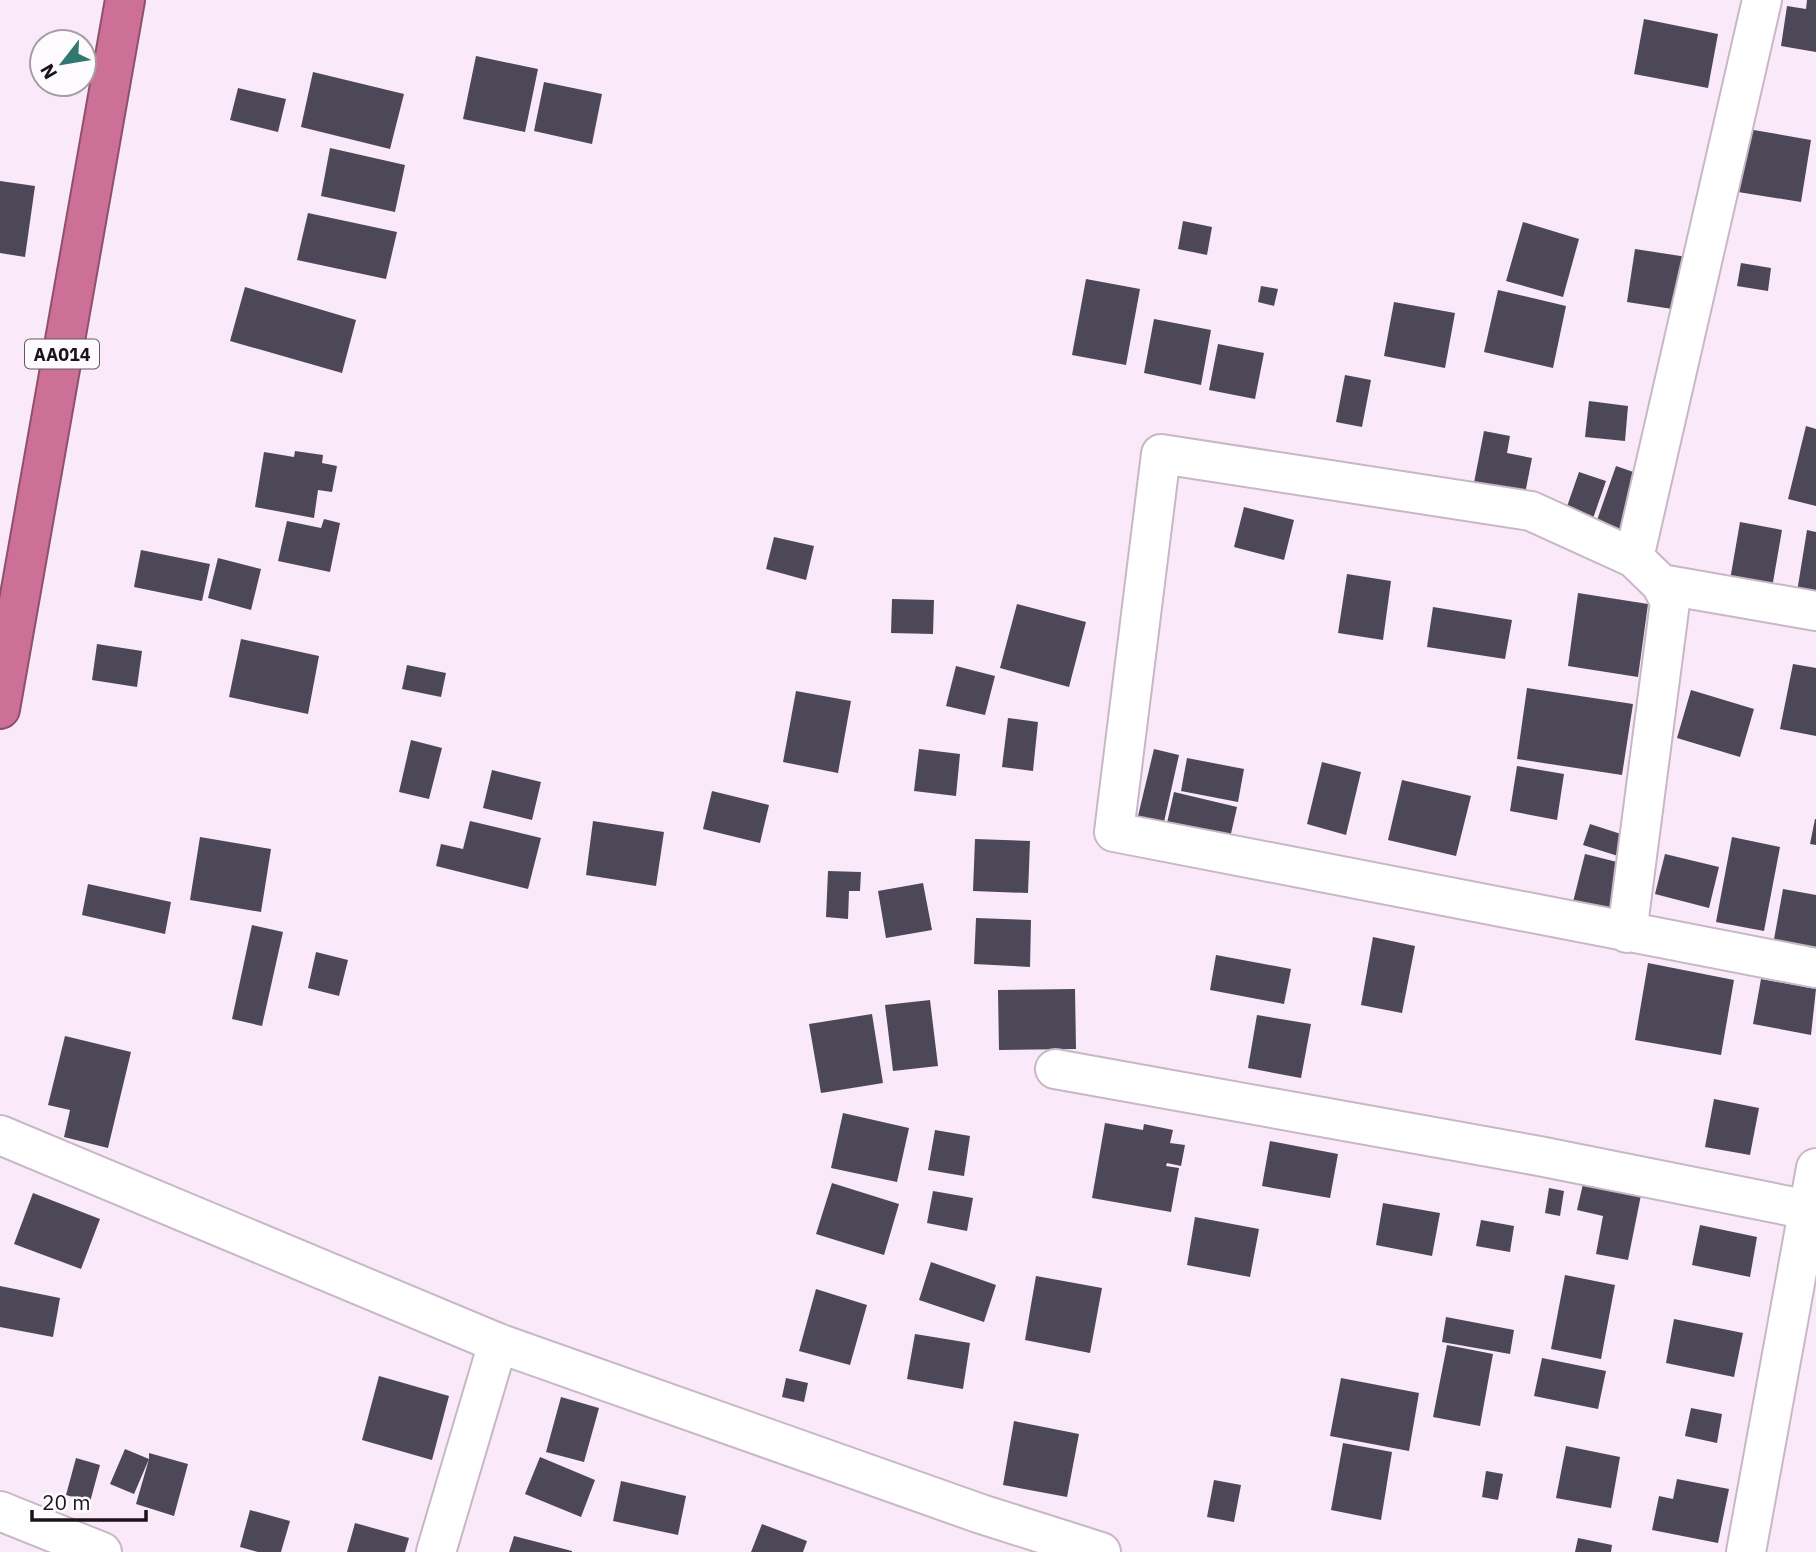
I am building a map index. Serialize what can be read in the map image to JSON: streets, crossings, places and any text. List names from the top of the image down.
{
  "streets": {
    "highway": ["AA014"]
  },
  "scale_bar": "20 m",
  "north": "bottom left"
}
